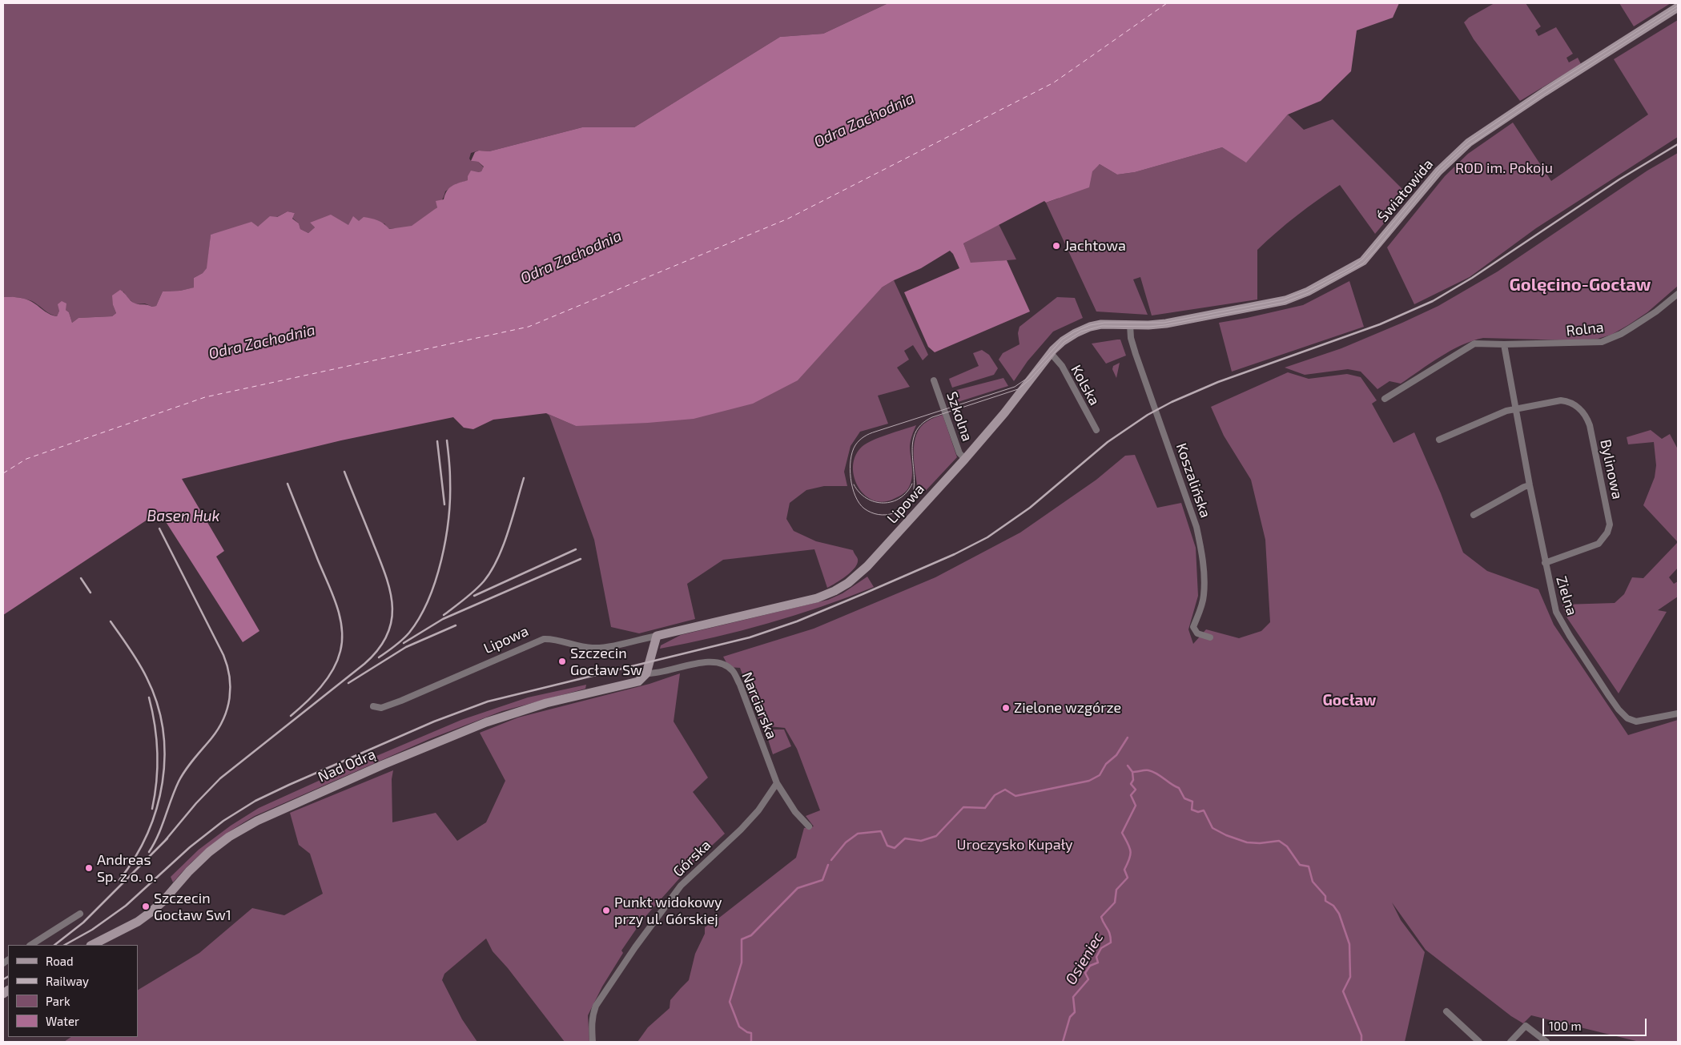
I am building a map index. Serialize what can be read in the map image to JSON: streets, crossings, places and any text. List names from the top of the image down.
{
  "streets": {
    "street": [
      "Światowida",
      "Rolna",
      "Kolska",
      "Szkolna",
      "Bylinowa",
      "Koszalińska",
      "Lipowa",
      "Zielna",
      "Narciarska",
      "Nad Odrą",
      "Górska"
    ]
  },
  "crossings": [
    ["Światowida", "Koszalińska"],
    ["Światowida", "Lipowa"],
    ["Rolna", "Zielna"],
    ["Kolska", "Lipowa"],
    ["Szkolna", "Lipowa"],
    ["Bylinowa", "Zielna"],
    ["Koszalińska", "Lipowa"],
    ["Narciarska", "Nad Odrą"],
    ["Narciarska", "Górska"]
  ],
  "districts": ["Golęcino-Gocław", "Gocław"],
  "water": ["Odra Zachodnia", "Basen Huk", "Osieniec"],
  "parks": ["ROD im. Pokoju", "Uroczysko Kupały"],
  "places": [
    "Jachtowa",
    "Szczecin Gocław Sw",
    "Zielone wzgórze",
    "Andreas Sp. z o. o.",
    "Szczecin Gocław Sw1",
    "Punkt widokowy przy ul. Górskiej"
  ],
  "legend": [
    "Road",
    "Railway",
    "Park",
    "Water"
  ],
  "scale_bar": "100 m"
}
